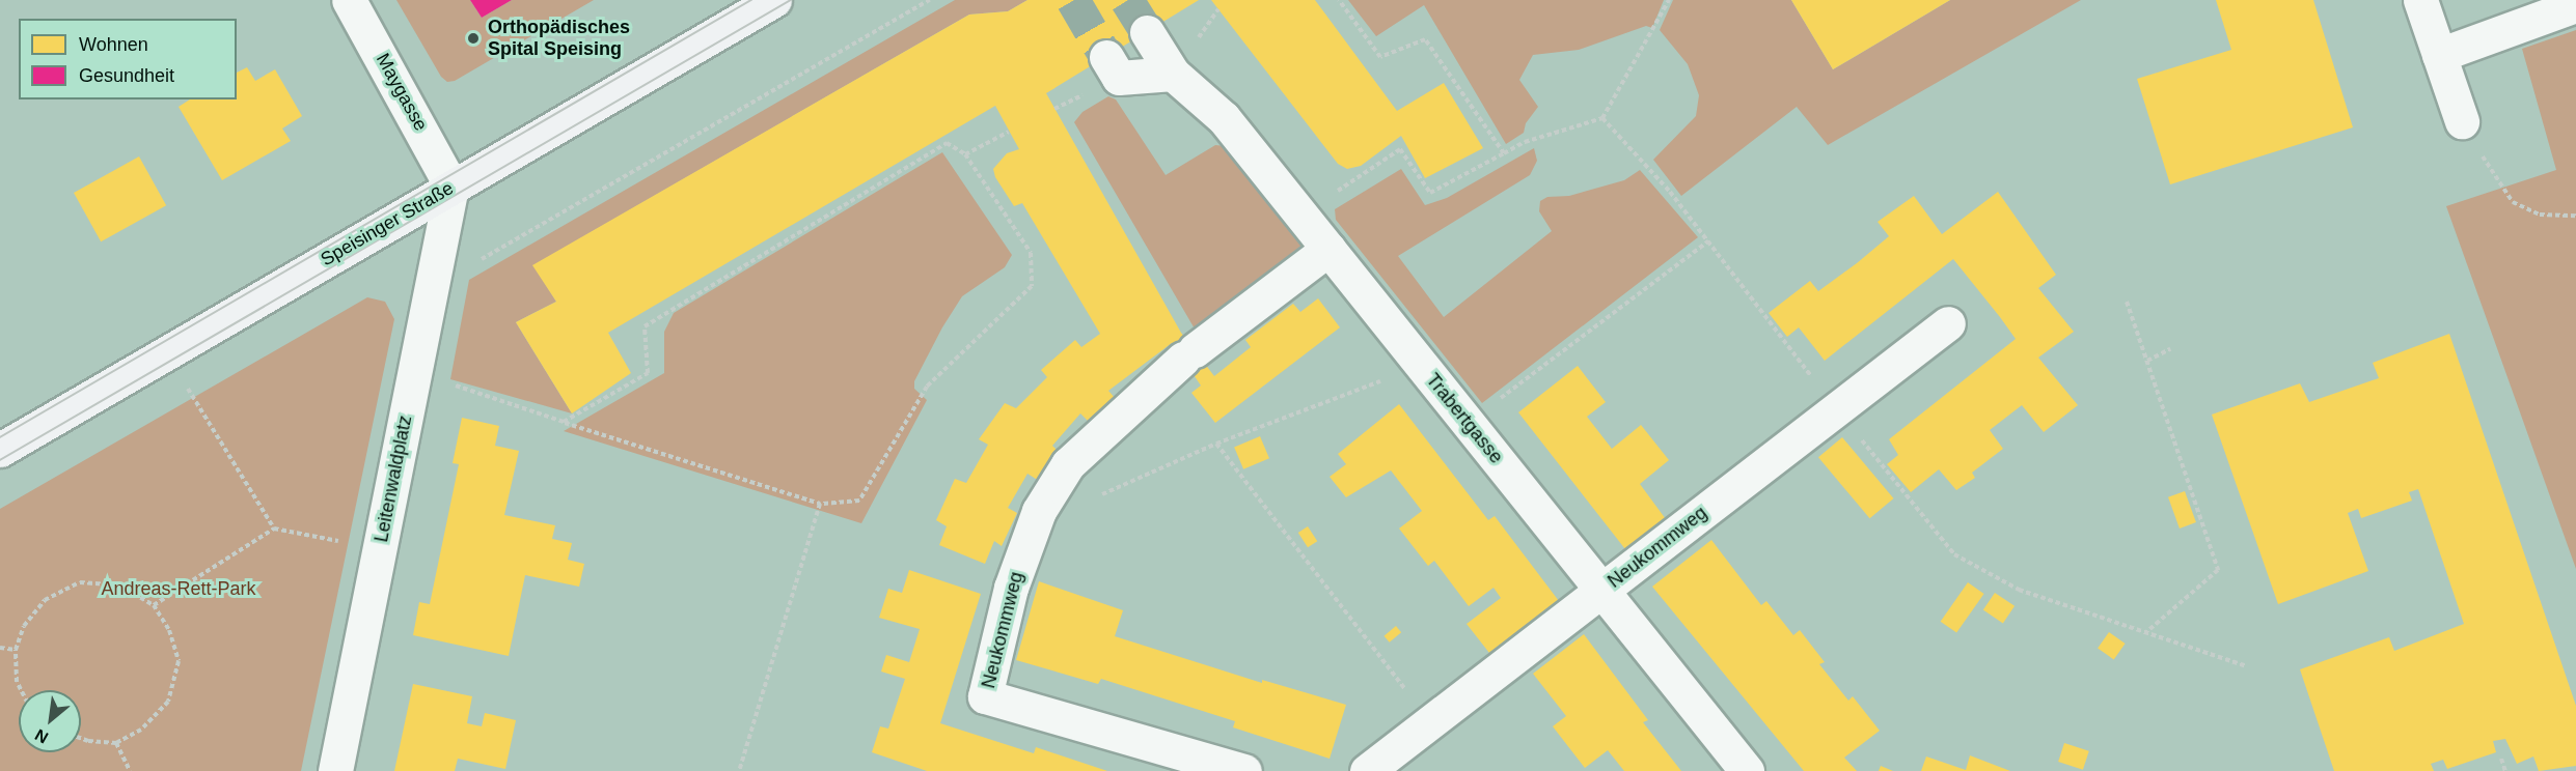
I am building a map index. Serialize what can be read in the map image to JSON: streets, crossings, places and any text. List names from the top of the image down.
{
  "streets": {
    "main road": ["Speisinger Straße"],
    "street": [
      "Maygasse",
      "Trabertgasse",
      "Leitenwaldplatz",
      "Neukommweg"
    ]
  },
  "crossings": [
    ["Maygasse", "Speisinger Straße"],
    ["Maygasse", "Leitenwaldplatz"],
    ["Speisinger Straße", "Leitenwaldplatz"],
    ["Trabertgasse", "Neukommweg"]
  ],
  "parks": ["Andreas-Rett-Park"],
  "places": ["Orthopädisches Spital Speising"],
  "legend": ["Wohnen", "Gesundheit"],
  "north": "bottom left"
}
